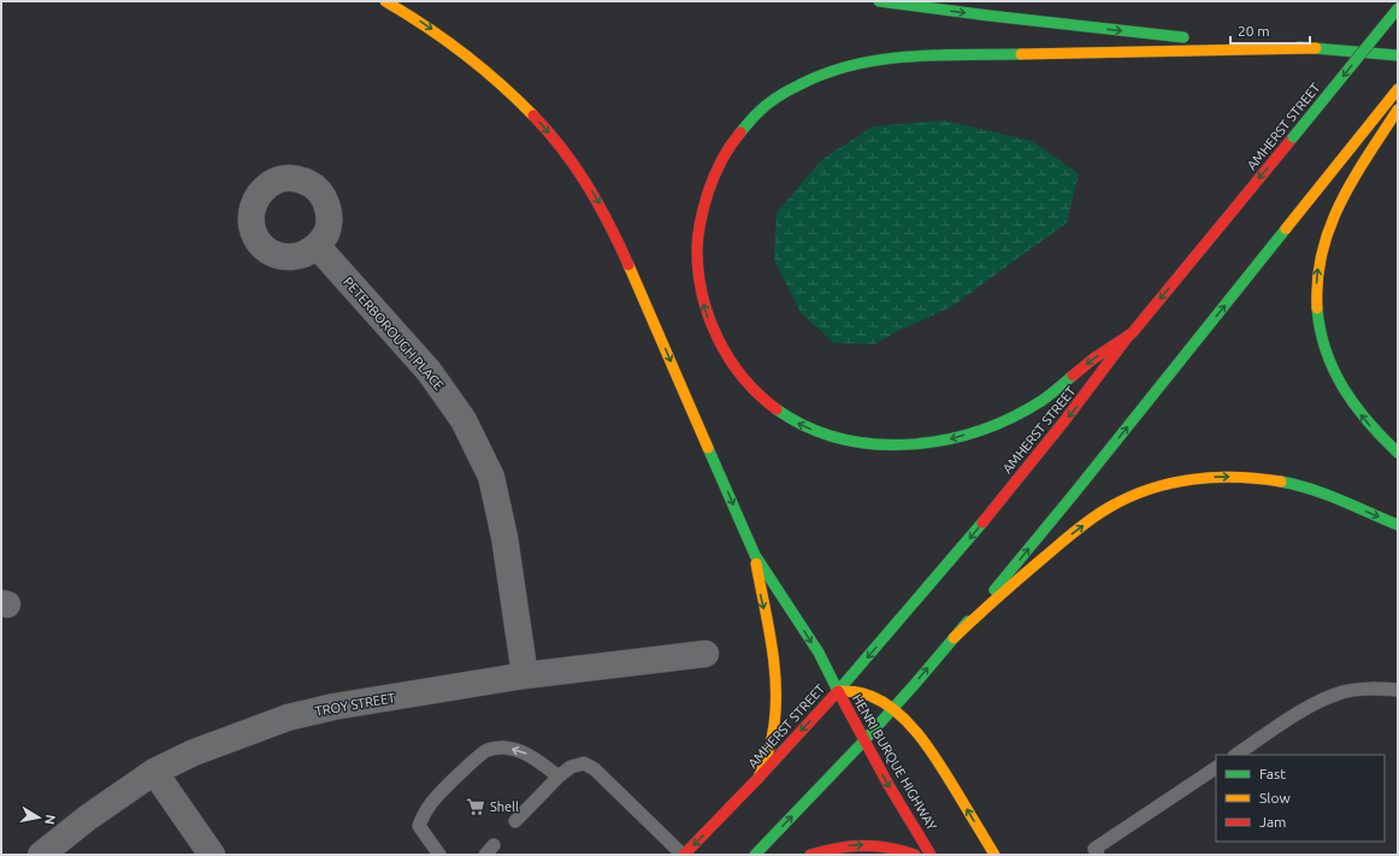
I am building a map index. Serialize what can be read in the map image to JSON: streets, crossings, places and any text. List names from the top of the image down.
{
  "streets": {
    "main road": ["AMHERST STREET", "HENRI BURQUE HIGHWAY"],
    "street": ["PETERBOROUGH PLACE", "TROY STREET"]
  },
  "crossings": [
    ["AMHERST STREET", "HENRI BURQUE HIGHWAY"],
    ["PETERBOROUGH PLACE", "TROY STREET"]
  ],
  "places": {
    "supermarket": ["Shell"]
  },
  "legend": ["Fast", "Slow", "Jam"],
  "scale_bar": "20 m",
  "north": "right"
}
